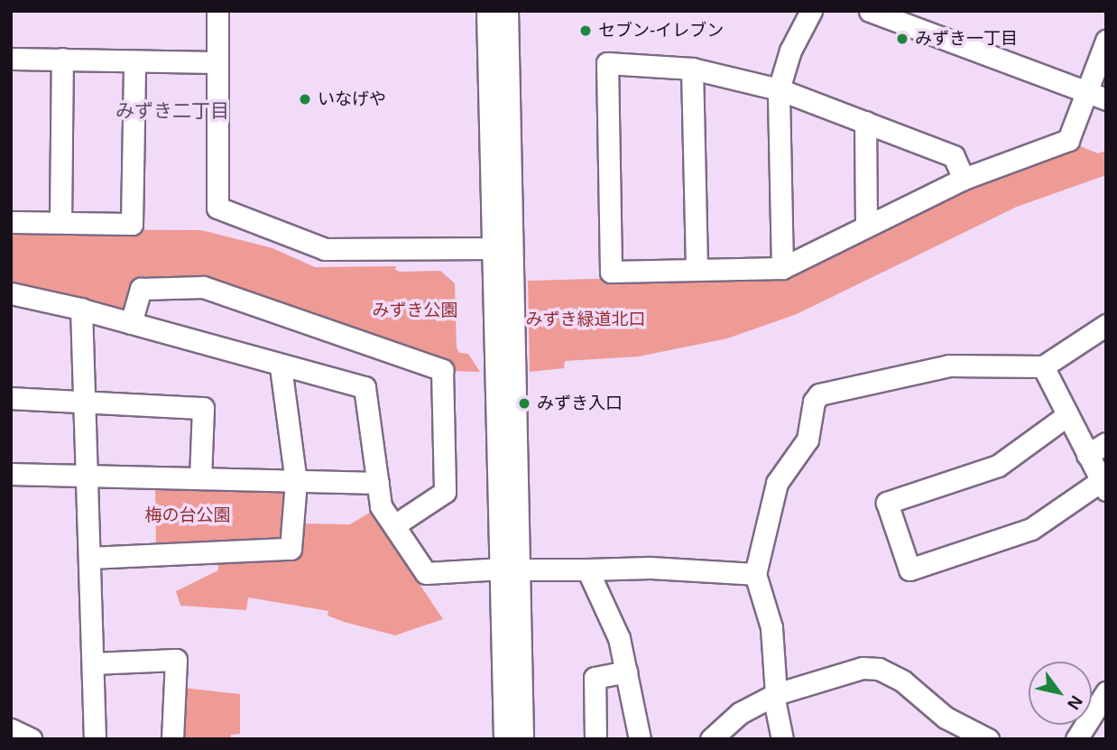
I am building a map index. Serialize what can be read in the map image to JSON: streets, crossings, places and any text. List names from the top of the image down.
{
  "districts": ["みずき二丁目"],
  "parks": ["みずき公園", "みずき緑道北口", "梅の台公園"],
  "places": [
    "セブン-イレブン",
    "みずき一丁目",
    "いなげや",
    "みずき入口"
  ],
  "north": "bottom right"
}
